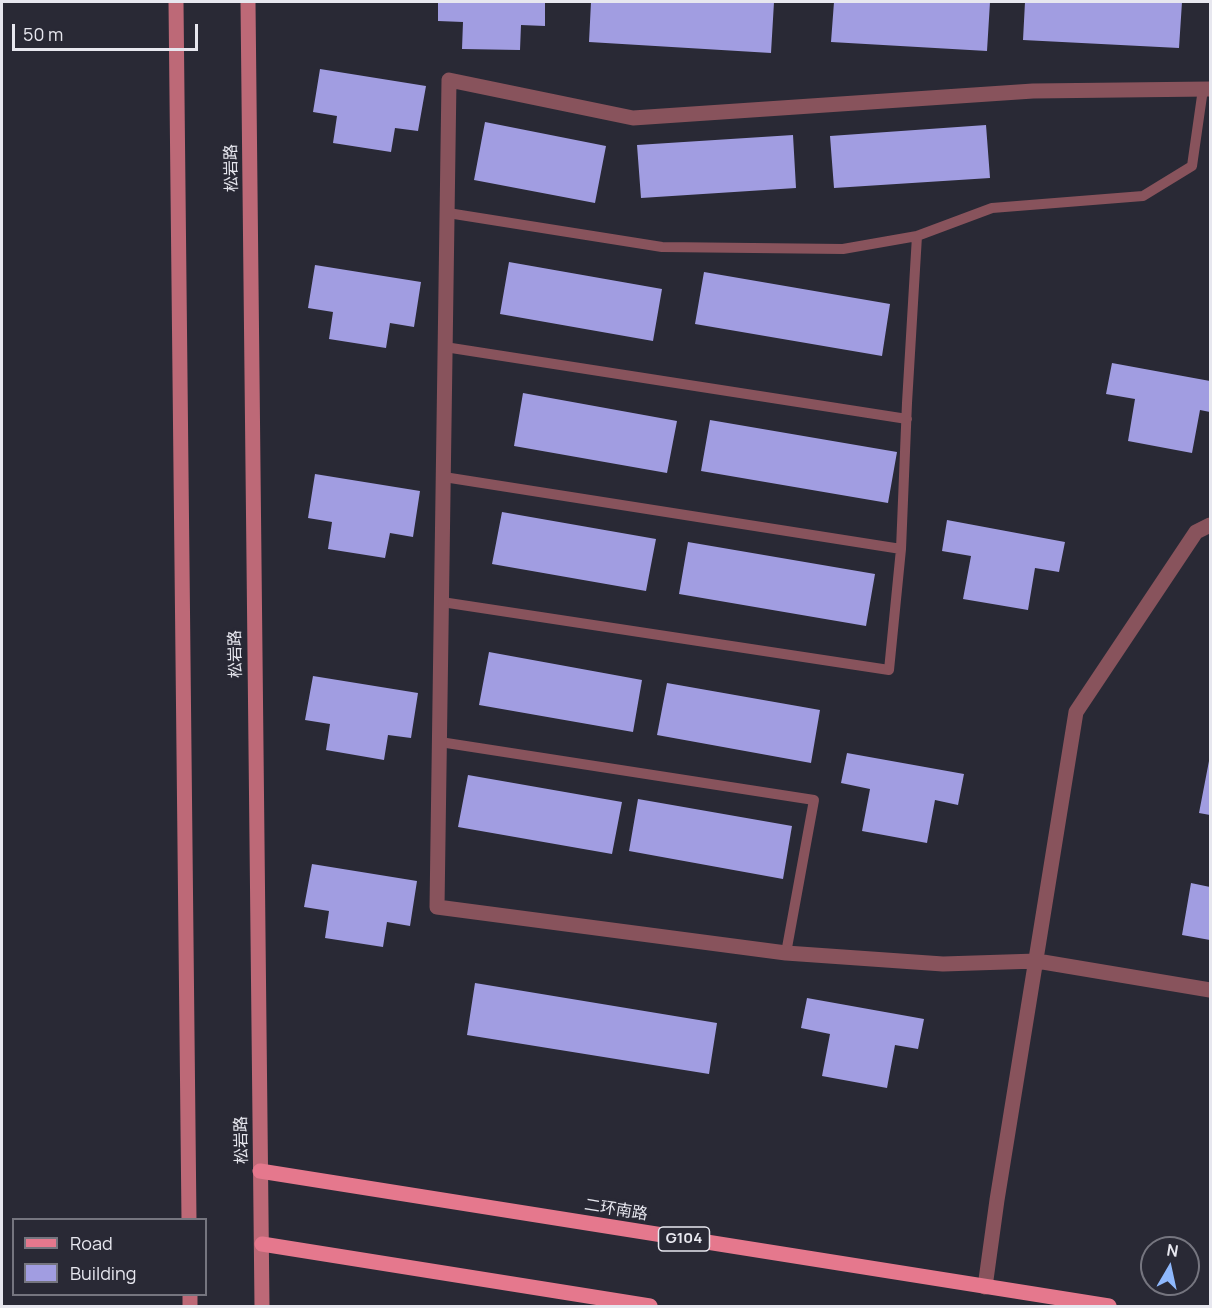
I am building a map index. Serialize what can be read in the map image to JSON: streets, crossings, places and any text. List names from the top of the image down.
{
  "streets": {
    "main road": ["松岩路", "二环南路", "G104"]
  },
  "crossings": [
    ["松岩路", "二环南路"]
  ],
  "legend": ["Road", "Building"],
  "scale_bar": "50 m",
  "north": "top"
}
